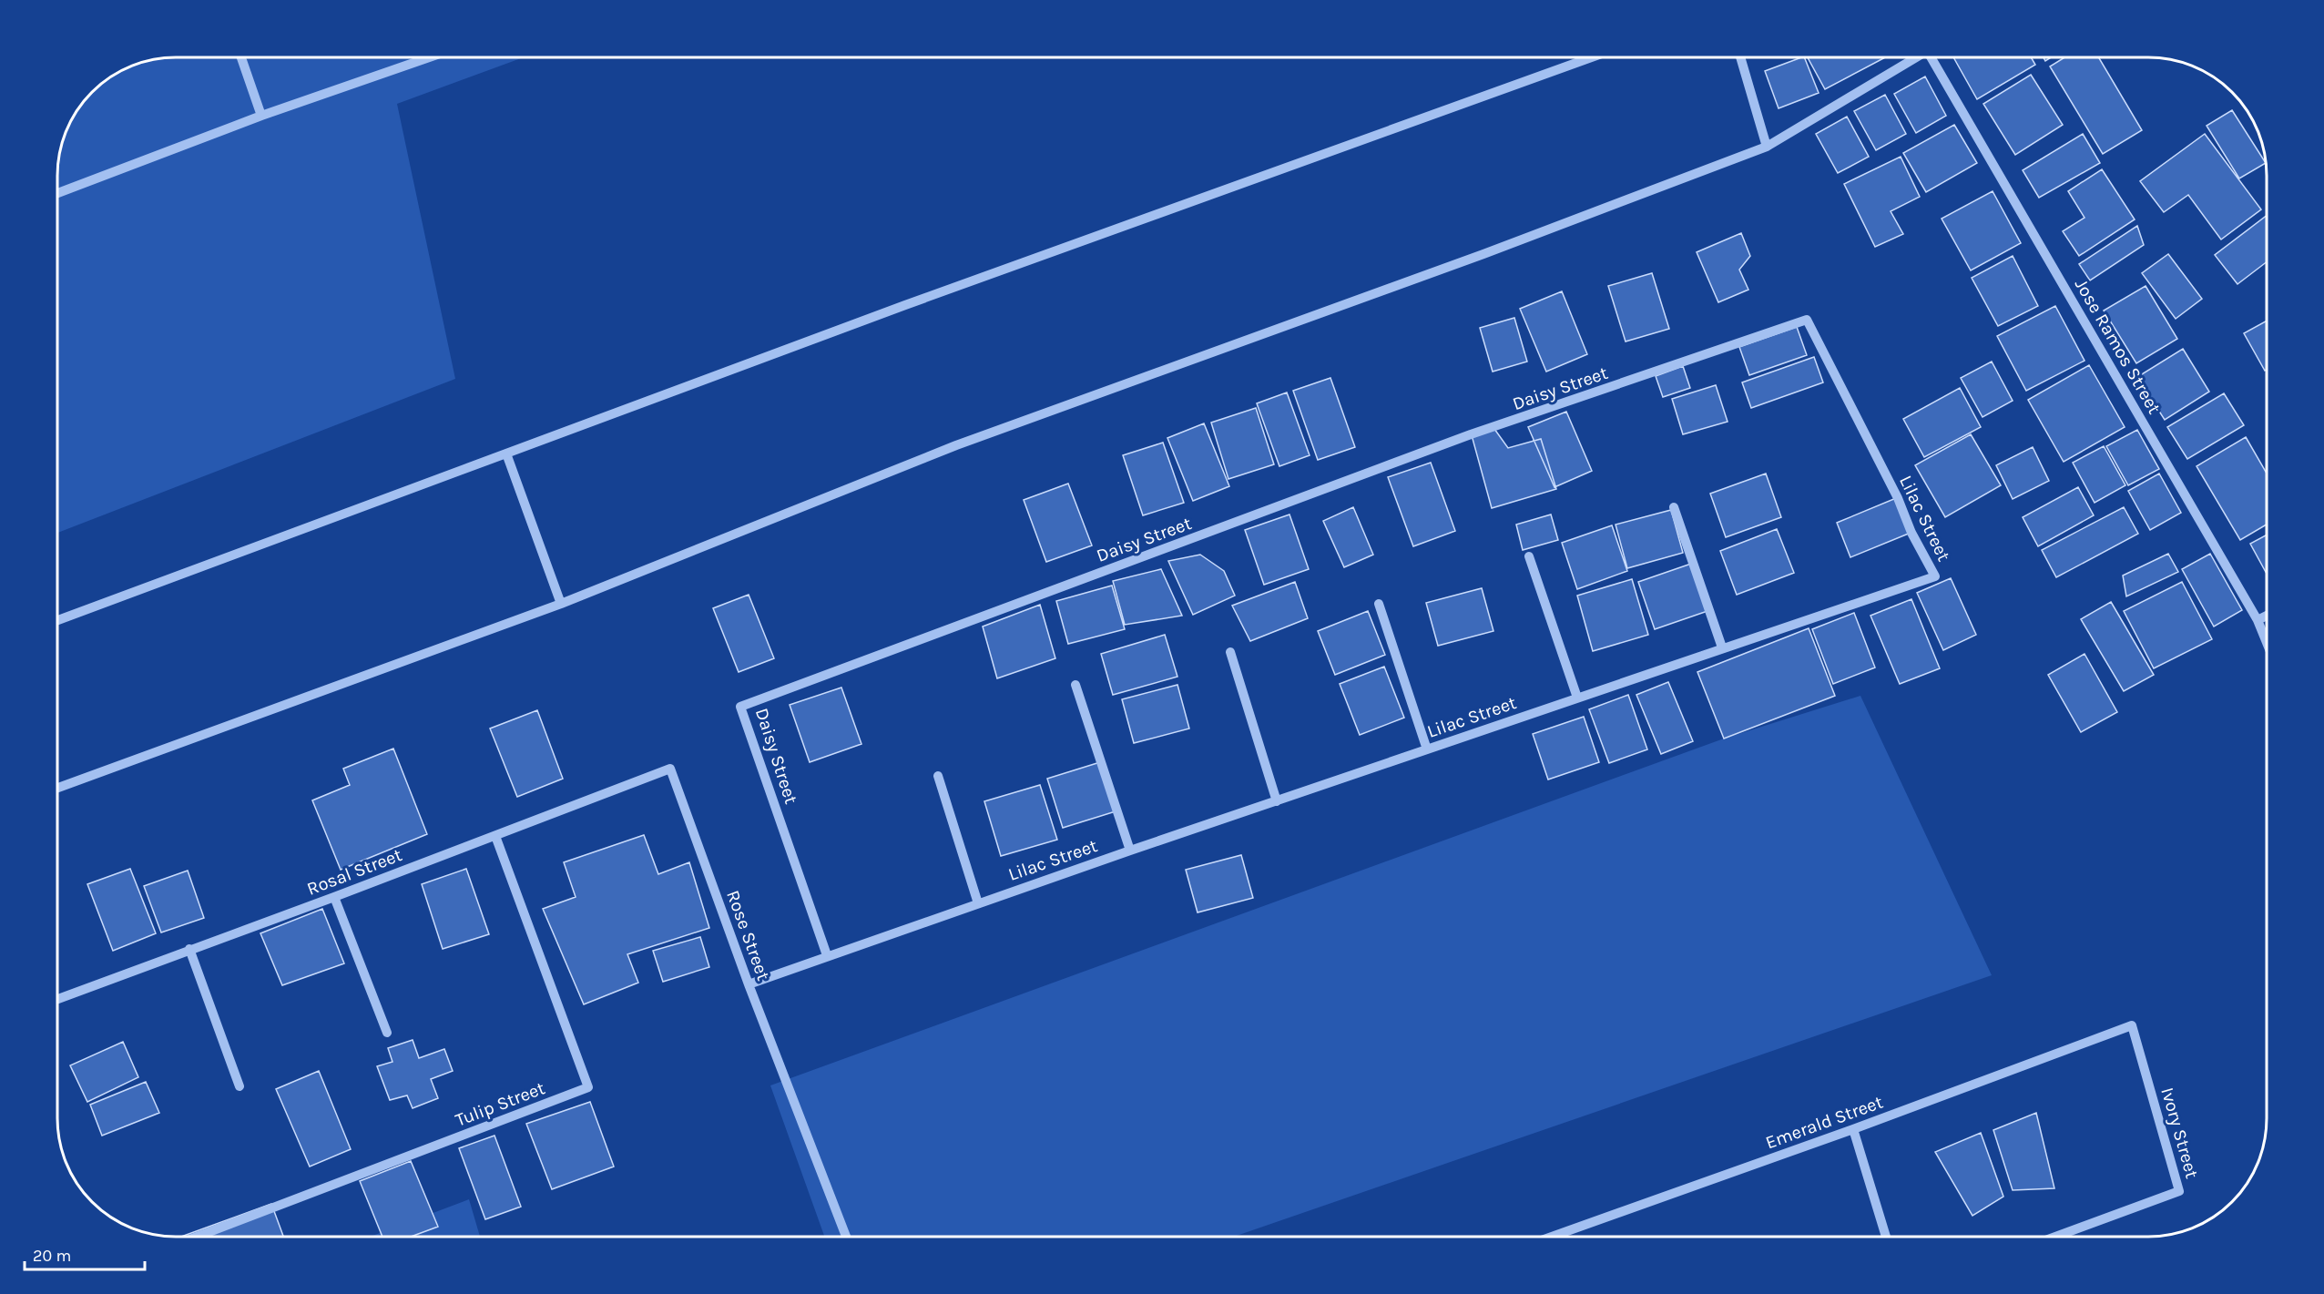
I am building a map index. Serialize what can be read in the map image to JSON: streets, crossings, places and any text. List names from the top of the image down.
{
  "streets": {
    "street": [
      "Jose Ramos Street",
      "Daisy Street",
      "Lilac Street",
      "Rosal Street",
      "Rose Street",
      "Tulip Street",
      "Emerald Street",
      "Ivory Street"
    ]
  },
  "crossings": [
    ["Daisy Street", "Lilac Street"],
    ["Lilac Street", "Rose Street"],
    ["Rosal Street", "Rose Street"],
    ["Rosal Street", "Tulip Street"],
    ["Emerald Street", "Ivory Street"]
  ],
  "scale_bar": "20 m"
}
